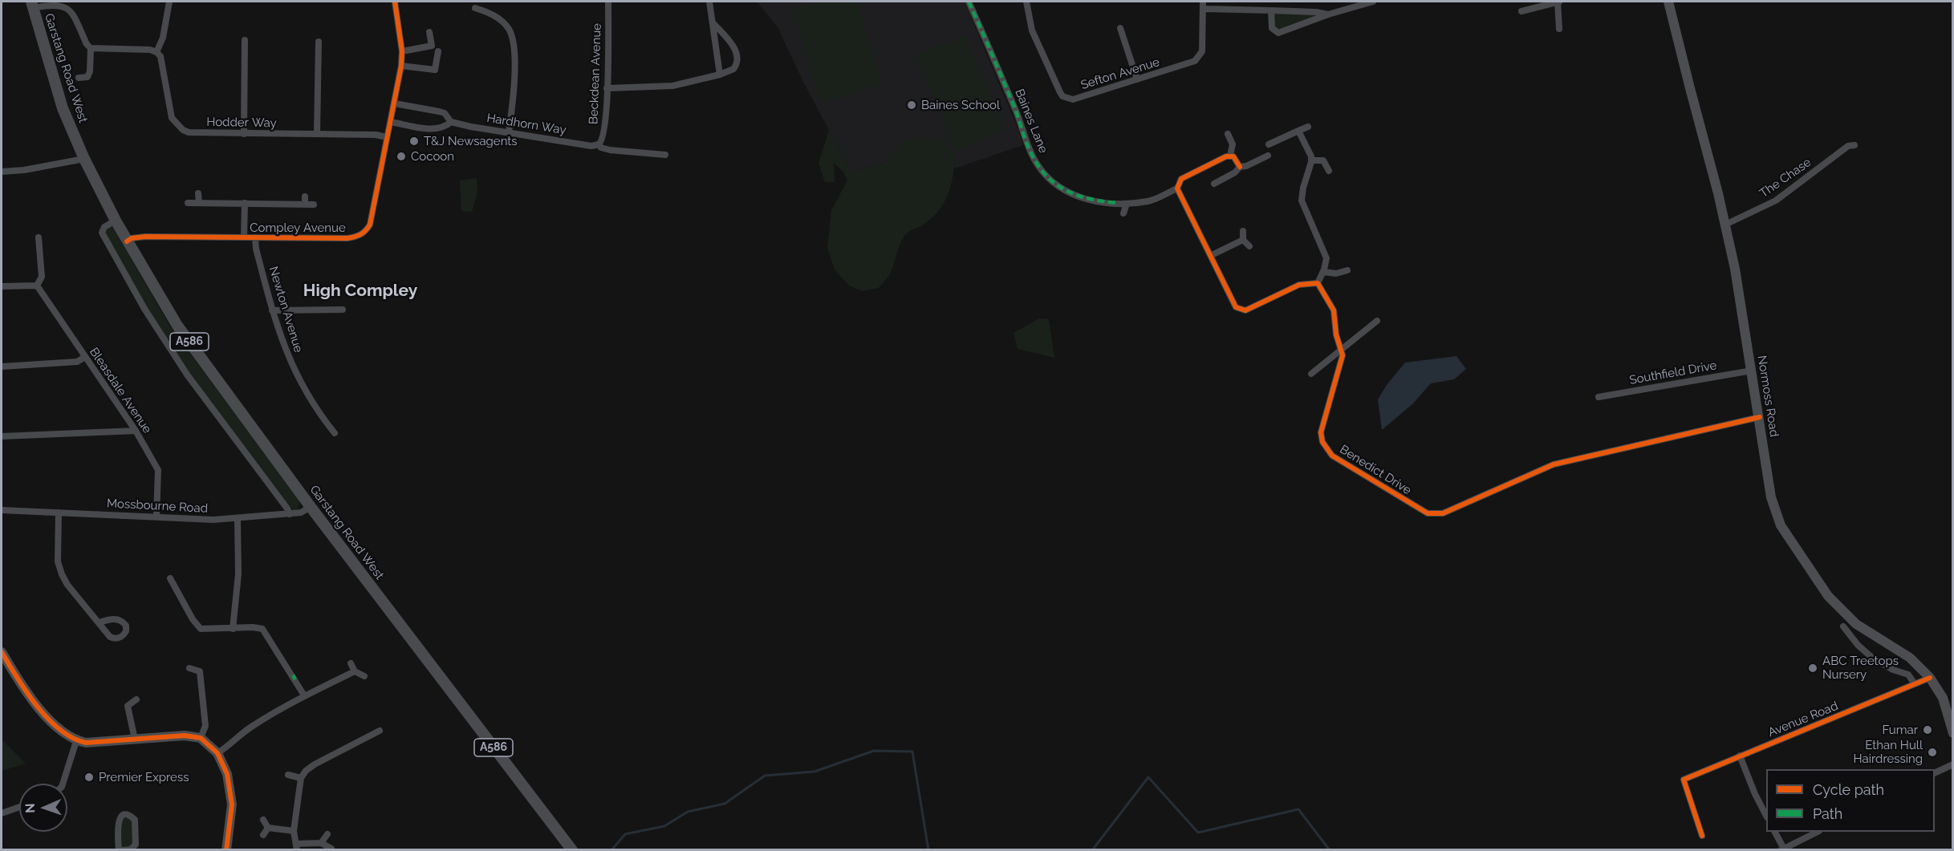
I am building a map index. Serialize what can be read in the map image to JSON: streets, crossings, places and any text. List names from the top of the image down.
{
  "streets": {
    "main road": ["Garstang Road West", "A586", "Normoss Road"],
    "street": [
      "Beckdean Avenue",
      "Sefton Avenue",
      "Baines Lane",
      "Hodder Way",
      "Hardhorn Way",
      "The Chase",
      "Compley Avenue",
      "Newton Avenue",
      "Southfield Drive",
      "Bleasdale Avenue",
      "Benedict Drive",
      "Mossbourne Road",
      "Avenue Road"
    ]
  },
  "crossings": [
    ["Garstang Road West", "Compley Avenue"],
    ["Garstang Road West", "Mossbourne Road"],
    ["Beckdean Avenue", "Hardhorn Way"],
    ["Hodder Way", "Compley Avenue"],
    ["Hardhorn Way", "Compley Avenue"],
    ["The Chase", "Normoss Road"],
    ["Compley Avenue", "Newton Avenue"],
    ["Southfield Drive", "Normoss Road"],
    ["Bleasdale Avenue", "Mossbourne Road"],
    ["Normoss Road", "Benedict Drive"],
    ["Normoss Road", "Avenue Road"]
  ],
  "districts": ["High Compley"],
  "places": [
    "Baines School",
    "T&J Newsagents",
    "Cocoon",
    "ABC Treetops Nursery",
    "Fumar",
    "Ethan Hull Hairdressing",
    "Premier Express"
  ],
  "legend": ["Cycle path", "Path"],
  "north": "left"
}
